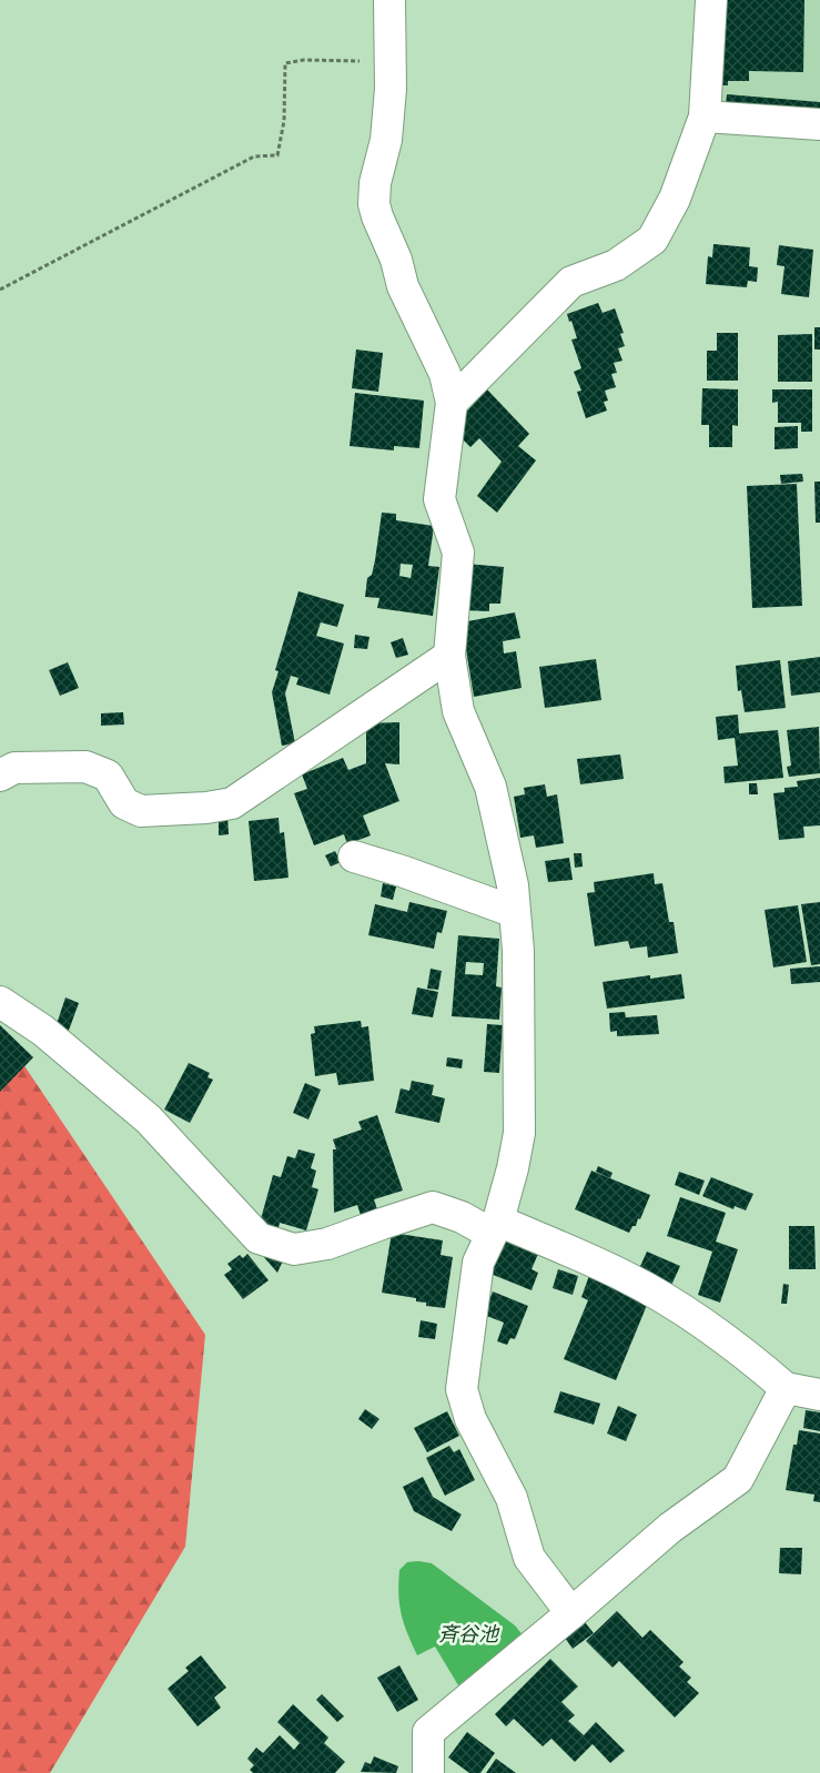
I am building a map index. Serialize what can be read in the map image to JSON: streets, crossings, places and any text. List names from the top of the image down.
{
  "water": ["斉谷池"]
}
